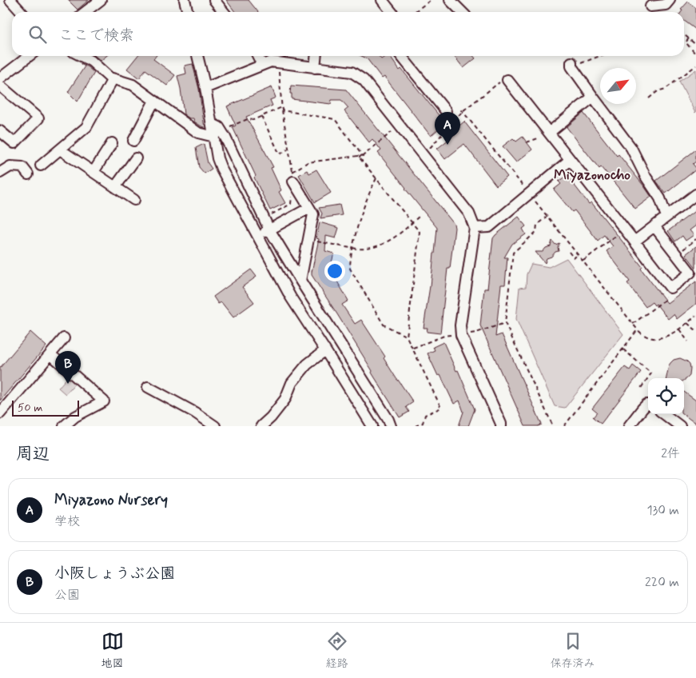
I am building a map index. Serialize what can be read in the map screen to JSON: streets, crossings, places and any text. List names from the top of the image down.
{
  "districts": ["Miyazonocho"],
  "scale_bar": "50 m",
  "north": "top right",
  "page": {
    "search": "ここで検索",
    "pins": ["A", "B"],
    "scale": "50 m",
    "heading": ["周辺", "2件"],
    "list": [
      {
        "mark": "A",
        "name": "Miyazono Nursery",
        "note": "学校",
        "value": "130 m"
      },
      {
        "mark": "B",
        "name": "小阪しょうぶ公園",
        "note": "公園",
        "value": "220 m"
      }
    ],
    "nav": ["地図", "経路", "保存済み"]
  }
}
